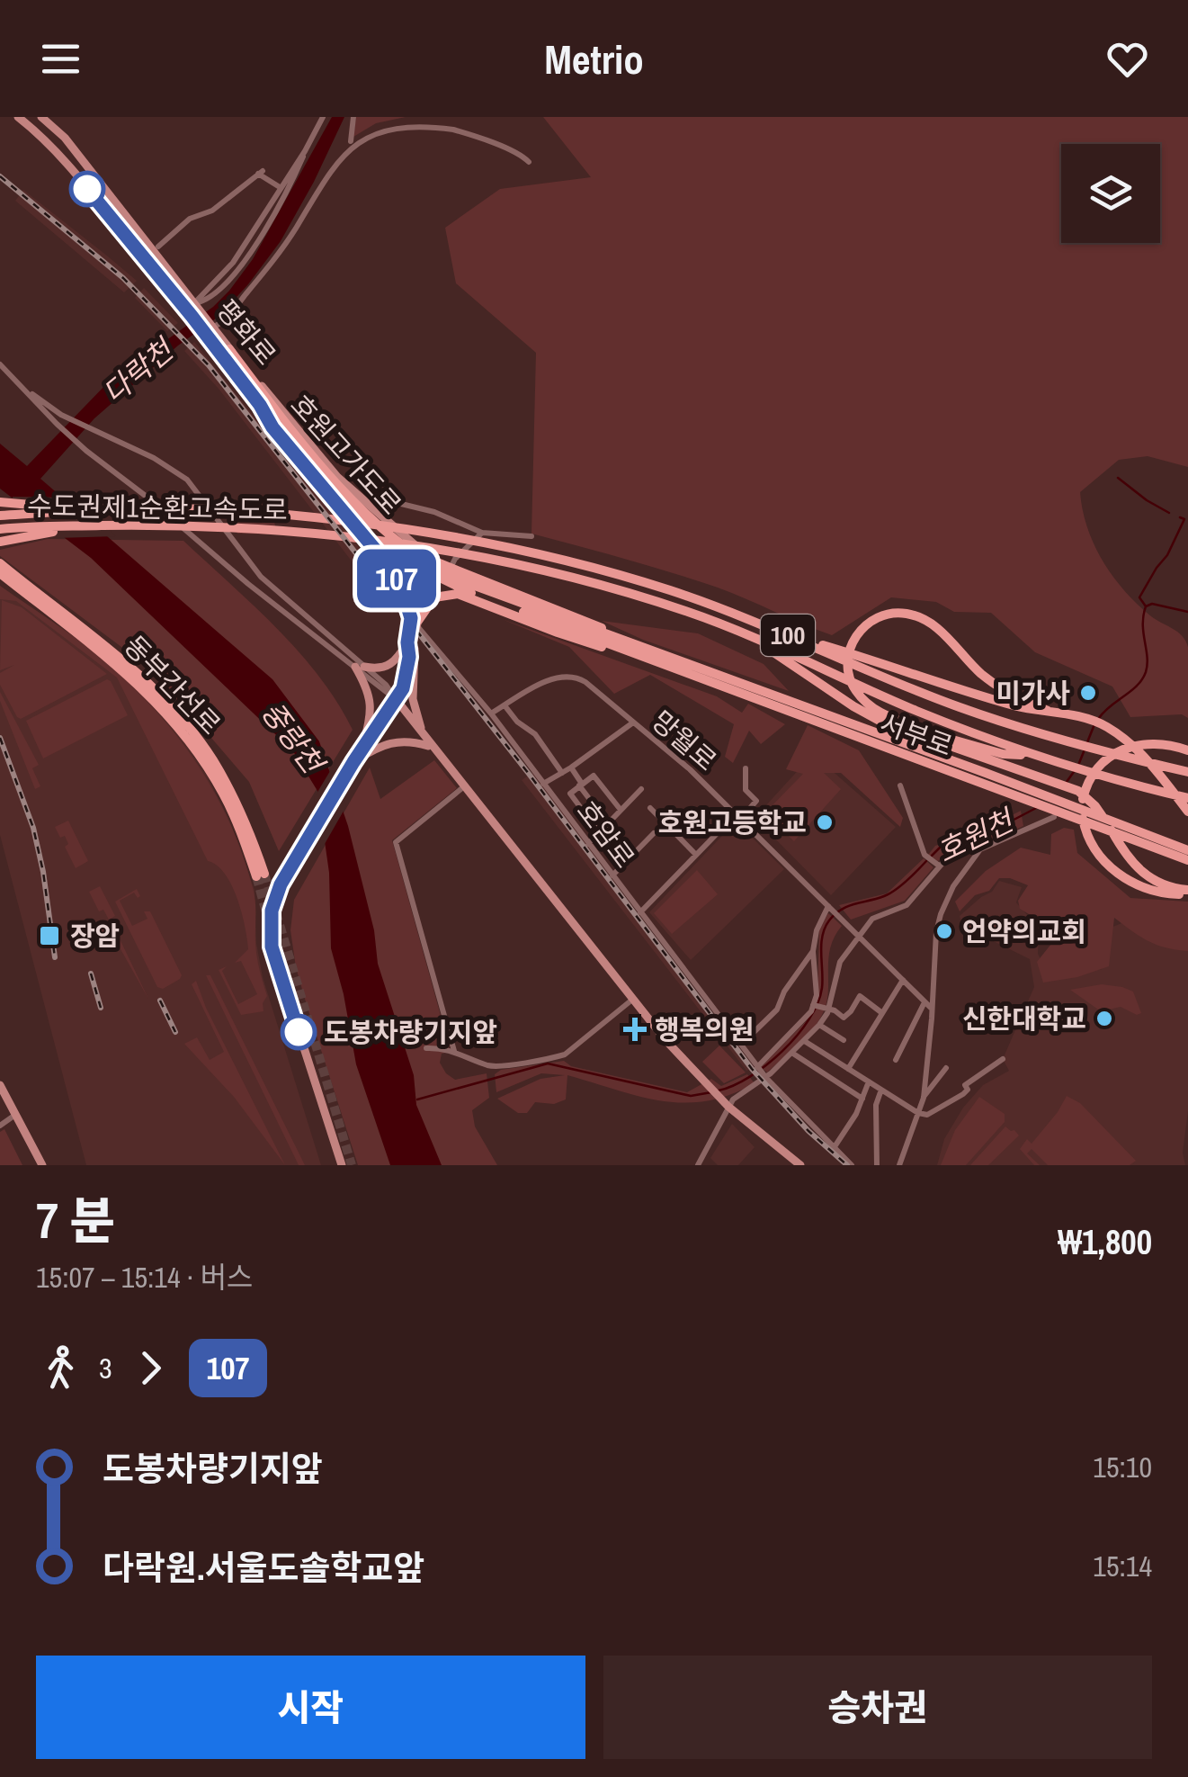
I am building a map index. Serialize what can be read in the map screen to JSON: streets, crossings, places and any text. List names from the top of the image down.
{
  "streets": {
    "highway": [
      "호원고가도로",
      "수도권제1순환고속도로",
      "100",
      "동부간선로",
      "서부로"
    ],
    "main road": ["평화로"],
    "street": ["망월로", "호암로"]
  },
  "crossings": [
    ["평화로", "호원고가도로"],
    ["평화로", "호암로"],
    ["호원고가도로", "서부로"],
    ["망월로", "호암로"]
  ],
  "water": ["다락천", "중랑천", "호원천"],
  "places": {
    "other": [
      "미가사",
      "호원고등학교",
      "언약의교회",
      "신한대학교",
      "도봉차량기지앞"
    ],
    "transit": ["장암"],
    "health": ["행복의원"]
  },
  "lines": ["bus line 107"],
  "page": {
    "header": "Metrio",
    "on_map": "107",
    "heading": ["7 분", "15:07 – 15:14 · 버스", "₩1,800"],
    "legs": ["3", "107"],
    "list": [
      {
        "name": "도봉차량기지앞",
        "value": "15:10"
      },
      {
        "name": "다락원.서울도솔학교앞",
        "value": "15:14"
      }
    ],
    "buttons": ["시작", "승차권"]
  }
}
